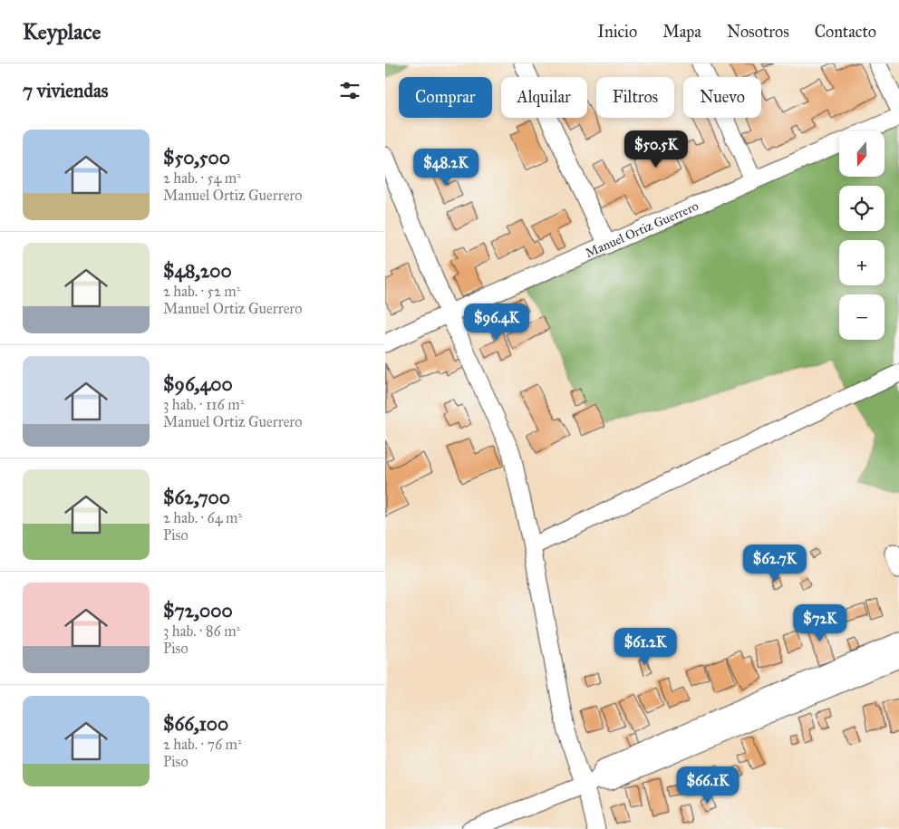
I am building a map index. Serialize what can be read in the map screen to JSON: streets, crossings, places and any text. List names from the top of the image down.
{
  "streets": {
    "street": ["Manuel Ortiz Guerrero"]
  },
  "north": "bottom",
  "page": {
    "header": "Keyplace",
    "nav": [
      "Inicio",
      "Mapa",
      "Nosotros",
      "Contacto"
    ],
    "heading": "7 viviendas",
    "chip": [
      "Comprar",
      "Alquilar",
      "Filtros",
      "Nuevo"
    ],
    "list": [
      {
        "name": "$50,500",
        "note": "2 hab. · 54 m² · Manuel Ortiz Guerrero"
      },
      {
        "name": "$48,200",
        "note": "2 hab. · 52 m² · Manuel Ortiz Guerrero"
      },
      {
        "name": "$96,400",
        "note": "3 hab. · 116 m² · Manuel Ortiz Guerrero"
      },
      {
        "name": "$62,700",
        "note": "2 hab. · 64 m² · Piso"
      },
      {
        "name": "$72,000",
        "note": "3 hab. · 86 m² · Piso"
      },
      {
        "name": "$66,100",
        "note": "2 hab. · 76 m² · Piso"
      }
    ],
    "price": [
      "$50.5K",
      "$48.2K",
      "$96.4K",
      "$62.7K",
      "$72K",
      "$61.2K",
      "$66.1K"
    ],
    "map_buttons": ["+", "−"]
  }
}
